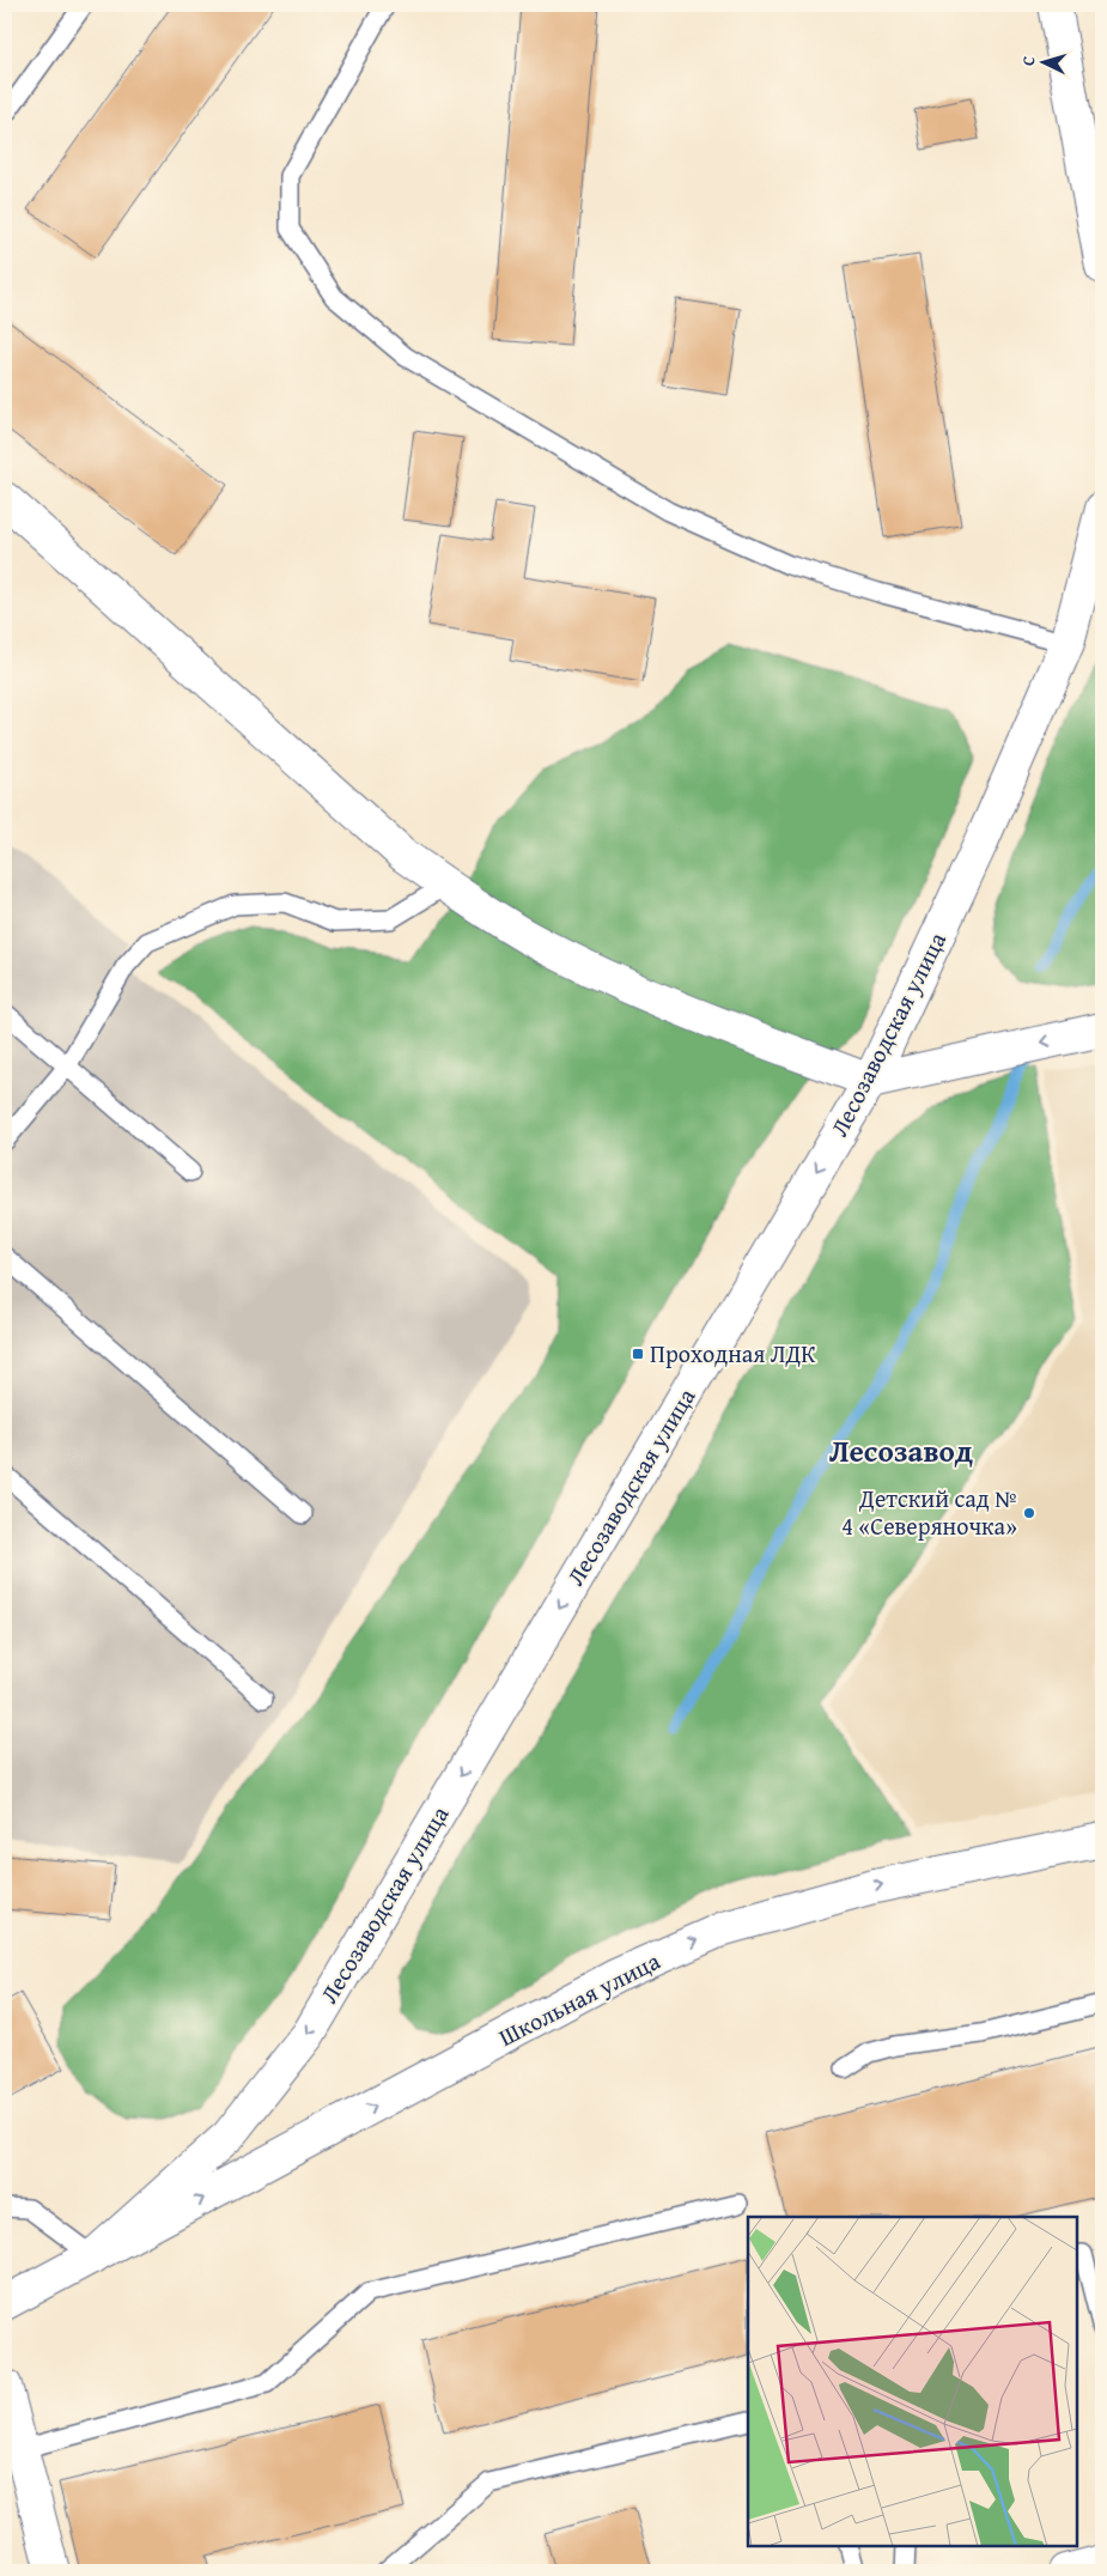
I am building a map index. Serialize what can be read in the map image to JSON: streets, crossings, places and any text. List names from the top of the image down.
{
  "streets": {
    "main road": ["Лесозаводская улица", "Школьная улица"]
  },
  "crossings": [
    ["Лесозаводская улица", "Школьная улица"]
  ],
  "one_way": ["Лесозаводская улица", "Школьная улица"],
  "districts": ["Лесозавод"],
  "places": {
    "transit": ["Проходная ЛДК"],
    "other": ["Детский сад № 4 «Северяночка»"]
  },
  "north": "left"
}
